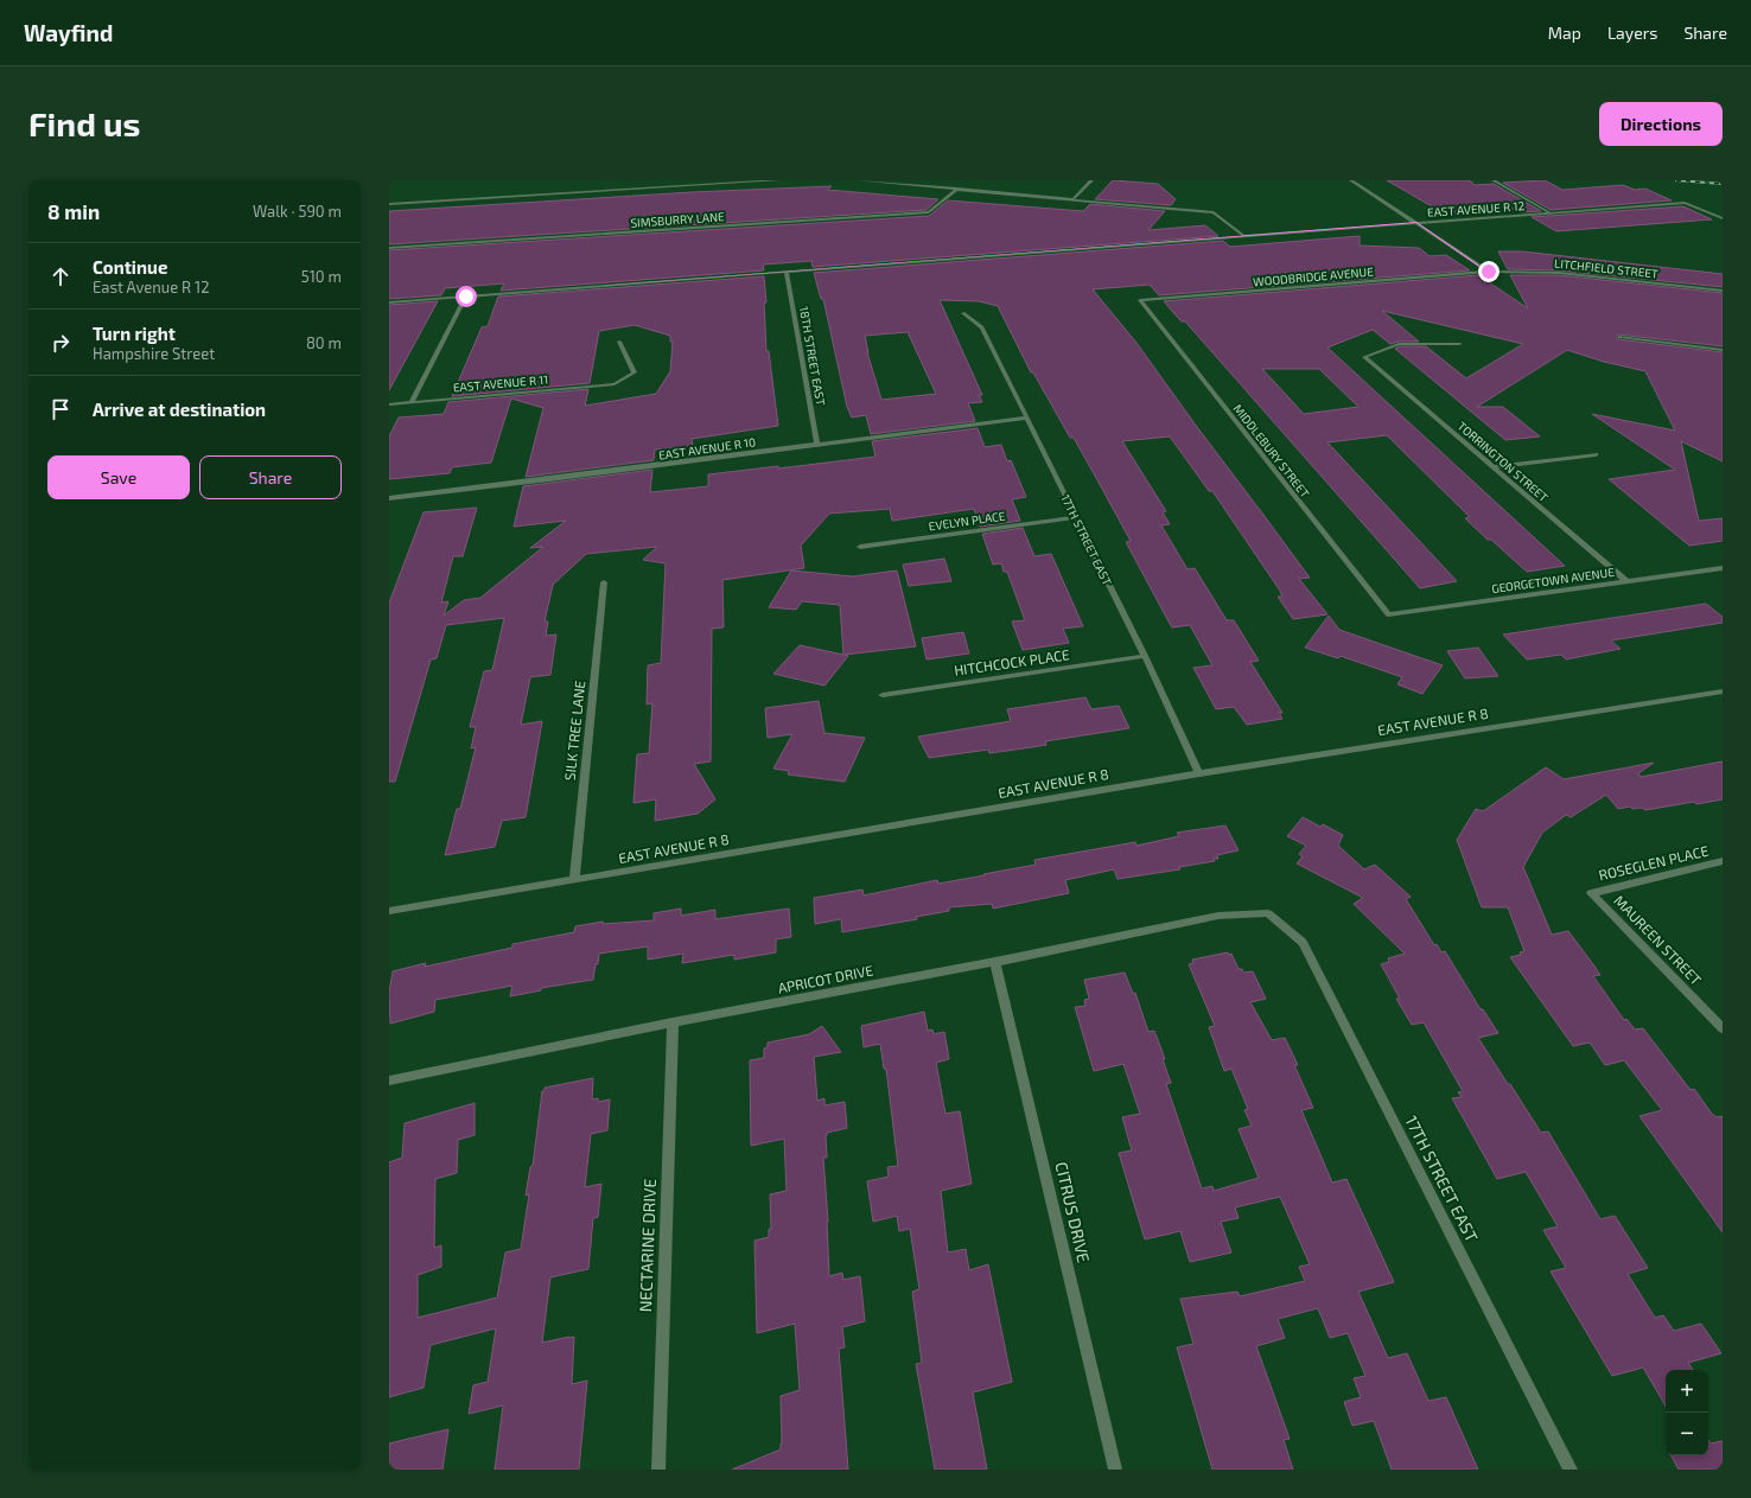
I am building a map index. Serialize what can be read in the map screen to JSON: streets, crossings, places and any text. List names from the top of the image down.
{
  "streets": {
    "street": [
      "EAST AVENUE R 12",
      "SIMSBURRY LANE",
      "LITCHFIELD STREET",
      "WOODBRIDGE AVENUE",
      "18TH STREET EAST",
      "EAST AVENUE R 11",
      "EAST AVENUE R 10",
      "MIDDLEBURY STREET",
      "TORRINGTON STREET",
      "EVELYN PLACE",
      "17TH STREET EAST",
      "GEORGETOWN AVENUE",
      "HITCHCOCK PLACE",
      "EAST AVENUE R 8",
      "SILK TREE LANE",
      "ROSEGLEN PLACE",
      "MAUREEN STREET",
      "APRICOT DRIVE",
      "CITRUS DRIVE",
      "NECTARINE DRIVE"
    ]
  },
  "crossings": [
    ["EAST AVENUE R 12", "18TH STREET EAST"],
    ["LITCHFIELD STREET", "WOODBRIDGE AVENUE"],
    ["WOODBRIDGE AVENUE", "MIDDLEBURY STREET"],
    ["18TH STREET EAST", "EAST AVENUE R 10"],
    ["EAST AVENUE R 10", "17TH STREET EAST"],
    ["MIDDLEBURY STREET", "GEORGETOWN AVENUE"],
    ["TORRINGTON STREET", "GEORGETOWN AVENUE"],
    ["EVELYN PLACE", "17TH STREET EAST"],
    ["17TH STREET EAST", "HITCHCOCK PLACE"],
    ["17TH STREET EAST", "EAST AVENUE R 8"],
    ["17TH STREET EAST", "APRICOT DRIVE"],
    ["EAST AVENUE R 8", "SILK TREE LANE"],
    ["ROSEGLEN PLACE", "MAUREEN STREET"],
    ["APRICOT DRIVE", "CITRUS DRIVE"],
    ["APRICOT DRIVE", "NECTARINE DRIVE"]
  ],
  "page": {
    "header": "Wayfind",
    "nav": ["Map", "Layers", "Share"],
    "buttons": [
      "Directions",
      ["Save", "Share"]
    ],
    "title": "Find us",
    "heading": ["8 min", "Walk · 590 m"],
    "list": [
      ["Continue", "East Avenue R 12", "510 m"],
      ["Turn right", "Hampshire Street", "80 m"],
      "Arrive at destination"
    ],
    "map_buttons": ["+", "−"]
  }
}
